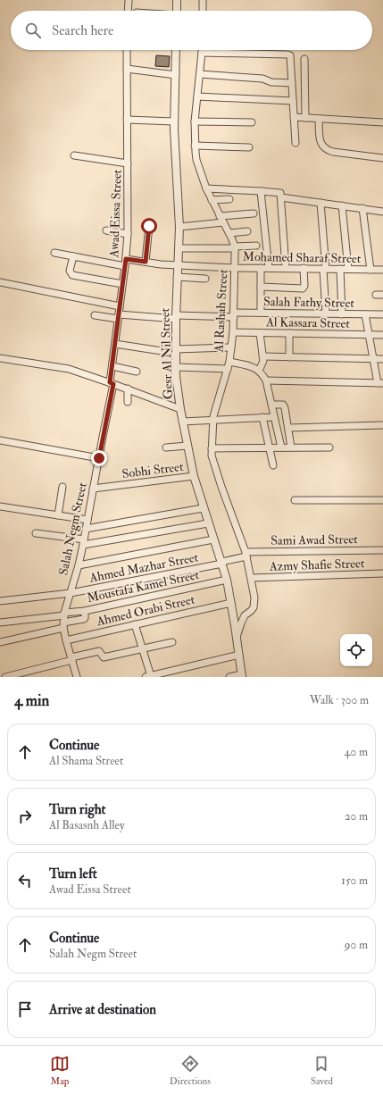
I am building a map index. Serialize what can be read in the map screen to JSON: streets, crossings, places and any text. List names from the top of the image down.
{
  "streets": {
    "street": [
      "Awad Eissa Street",
      "Mohamed Sharaf Street",
      "Salah Fathy Street",
      "Al Rashah Street",
      "Al Kassara Street",
      "Gesr Al Nil Street",
      "Sobhi Street",
      "Salah Negm Street",
      "Sami Awad Street",
      "Azmy Shafie Street",
      "Ahmed Mazhar Street",
      "Moustafa Kamel Street",
      "Ahmed Orabi Street"
    ]
  },
  "crossings": [
    ["Awad Eissa Street", "Mohamed Sharaf Street"],
    ["Awad Eissa Street", "Salah Fathy Street"],
    ["Awad Eissa Street", "Salah Negm Street"],
    ["Mohamed Sharaf Street", "Al Rashah Street"],
    ["Mohamed Sharaf Street", "Gesr Al Nil Street"],
    ["Salah Fathy Street", "Al Rashah Street"],
    ["Salah Fathy Street", "Gesr Al Nil Street"],
    ["Al Rashah Street", "Al Kassara Street"],
    ["Al Rashah Street", "Gesr Al Nil Street"],
    ["Al Rashah Street", "Sami Awad Street"],
    ["Al Rashah Street", "Azmy Shafie Street"],
    ["Gesr Al Nil Street", "Sobhi Street"],
    ["Gesr Al Nil Street", "Sami Awad Street"],
    ["Gesr Al Nil Street", "Ahmed Mazhar Street"],
    ["Gesr Al Nil Street", "Moustafa Kamel Street"],
    ["Gesr Al Nil Street", "Ahmed Orabi Street"],
    ["Sobhi Street", "Salah Negm Street"],
    ["Salah Negm Street", "Ahmed Mazhar Street"],
    ["Salah Negm Street", "Moustafa Kamel Street"],
    ["Salah Negm Street", "Ahmed Orabi Street"],
    ["Sami Awad Street", "Ahmed Mazhar Street"]
  ],
  "page": {
    "search": "Search here",
    "heading": ["4 min", "Walk · 300 m"],
    "list": [
      ["Continue", "Al Shama Street", "40 m"],
      ["Turn right", "Al Basasnh Alley", "20 m"],
      ["Turn left", "Awad Eissa Street", "150 m"],
      ["Continue", "Salah Negm Street", "90 m"],
      "Arrive at destination"
    ],
    "nav": ["Map", "Directions", "Saved"]
  }
}
